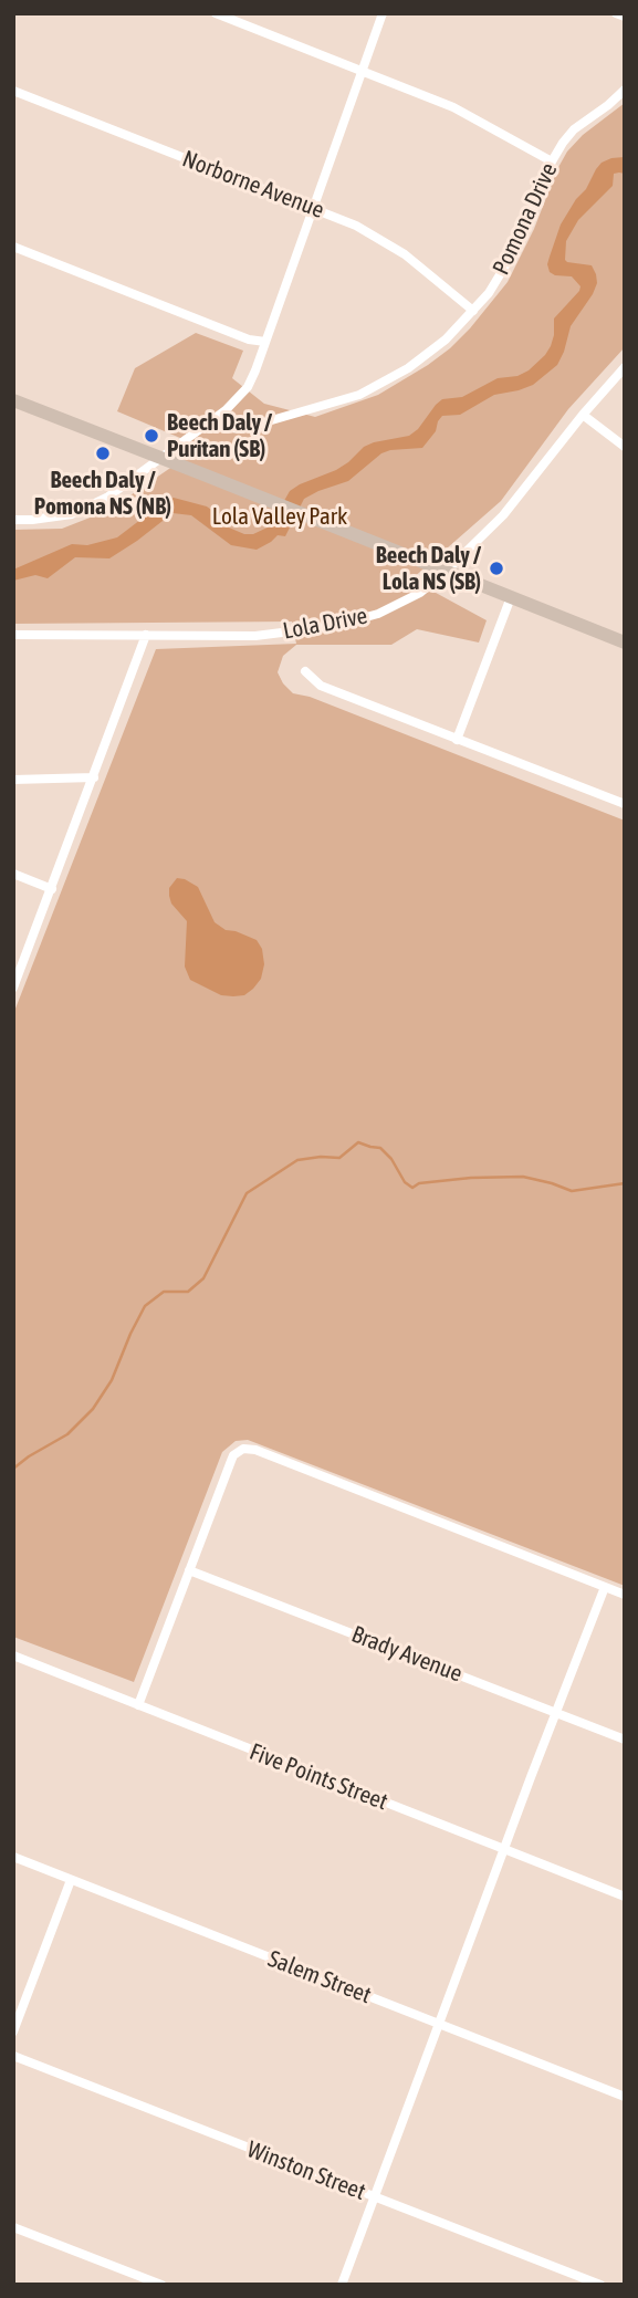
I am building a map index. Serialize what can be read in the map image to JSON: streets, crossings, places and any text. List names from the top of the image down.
{
  "streets": {
    "street": [
      "Norborne Avenue",
      "Pomona Drive",
      "Lola Drive",
      "Brady Avenue",
      "Five Points Street",
      "Salem Street",
      "Winston Street"
    ]
  },
  "crossings": [
    ["Norborne Avenue", "Pomona Drive"]
  ],
  "parks": ["Lola Valley Park"],
  "places": ["Beech Daly / Puritan (SB)", "Beech Daly / Pomona NS (NB)", "Beech Daly / Lola NS (SB)"]
}
